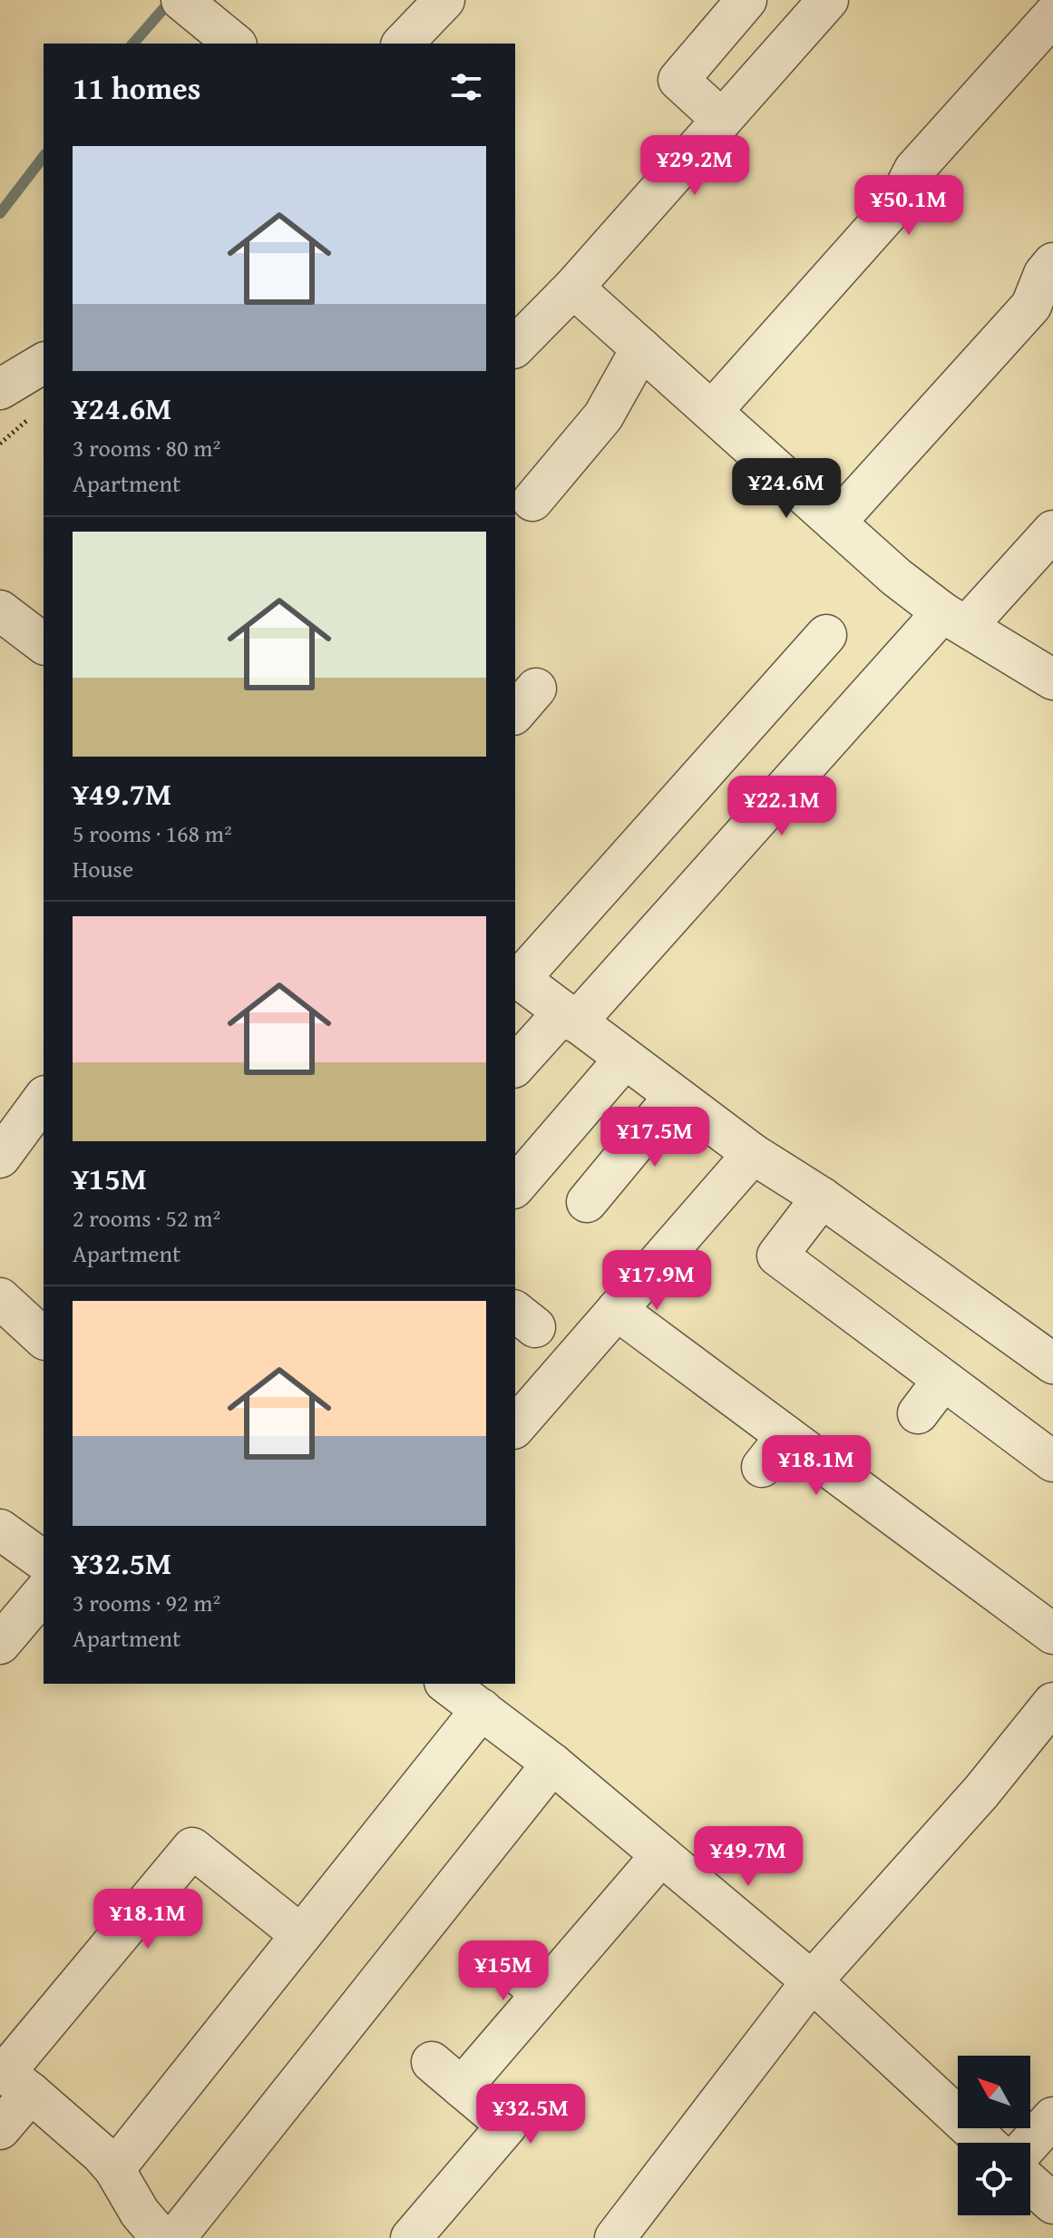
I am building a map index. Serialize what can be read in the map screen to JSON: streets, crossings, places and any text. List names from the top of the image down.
{
  "north": "top left",
  "page": {
    "heading": "11 homes",
    "list": [
      {
        "name": "¥24.6M",
        "note": "3 rooms · 80 m² · Apartment"
      },
      {
        "name": "¥49.7M",
        "note": "5 rooms · 168 m² · House"
      },
      {
        "name": "¥15M",
        "note": "2 rooms · 52 m² · Apartment"
      },
      {
        "name": "¥32.5M",
        "note": "3 rooms · 92 m² · Apartment"
      }
    ],
    "price": [
      "¥29.2M",
      "¥50.1M",
      "¥24.6M",
      "¥22.1M",
      "¥17.5M",
      "¥17.9M",
      "¥18.1M",
      "¥49.7M",
      "¥18.1M",
      "¥15M",
      "¥32.5M"
    ]
  }
}
